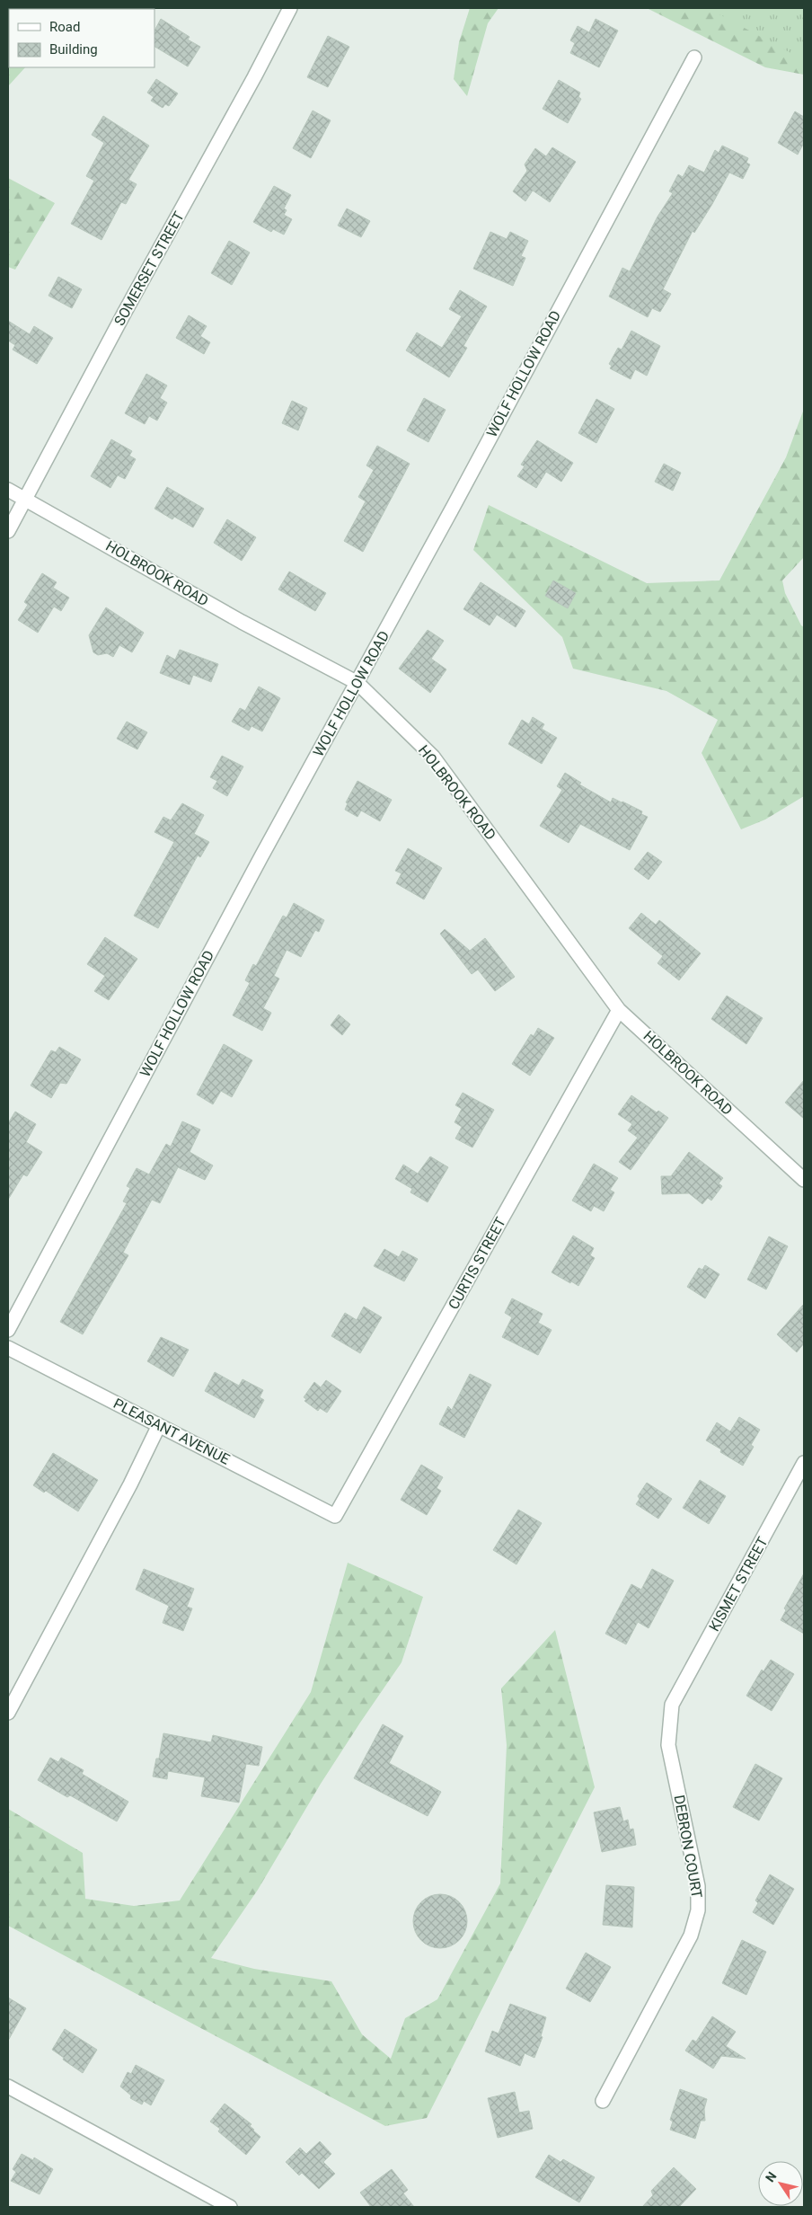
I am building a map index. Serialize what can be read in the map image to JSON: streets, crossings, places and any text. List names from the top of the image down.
{
  "streets": {
    "street": [
      "SOMERSET STREET",
      "WOLF HOLLOW ROAD",
      "HOLBROOK ROAD",
      "CURTIS STREET",
      "PLEASANT AVENUE",
      "KISMET STREET",
      "DEBRON COURT"
    ]
  },
  "crossings": [
    ["SOMERSET STREET", "HOLBROOK ROAD"],
    ["WOLF HOLLOW ROAD", "HOLBROOK ROAD"],
    ["HOLBROOK ROAD", "CURTIS STREET"],
    ["CURTIS STREET", "PLEASANT AVENUE"],
    ["KISMET STREET", "DEBRON COURT"]
  ],
  "legend": ["Road", "Building"],
  "north": "top left"
}
